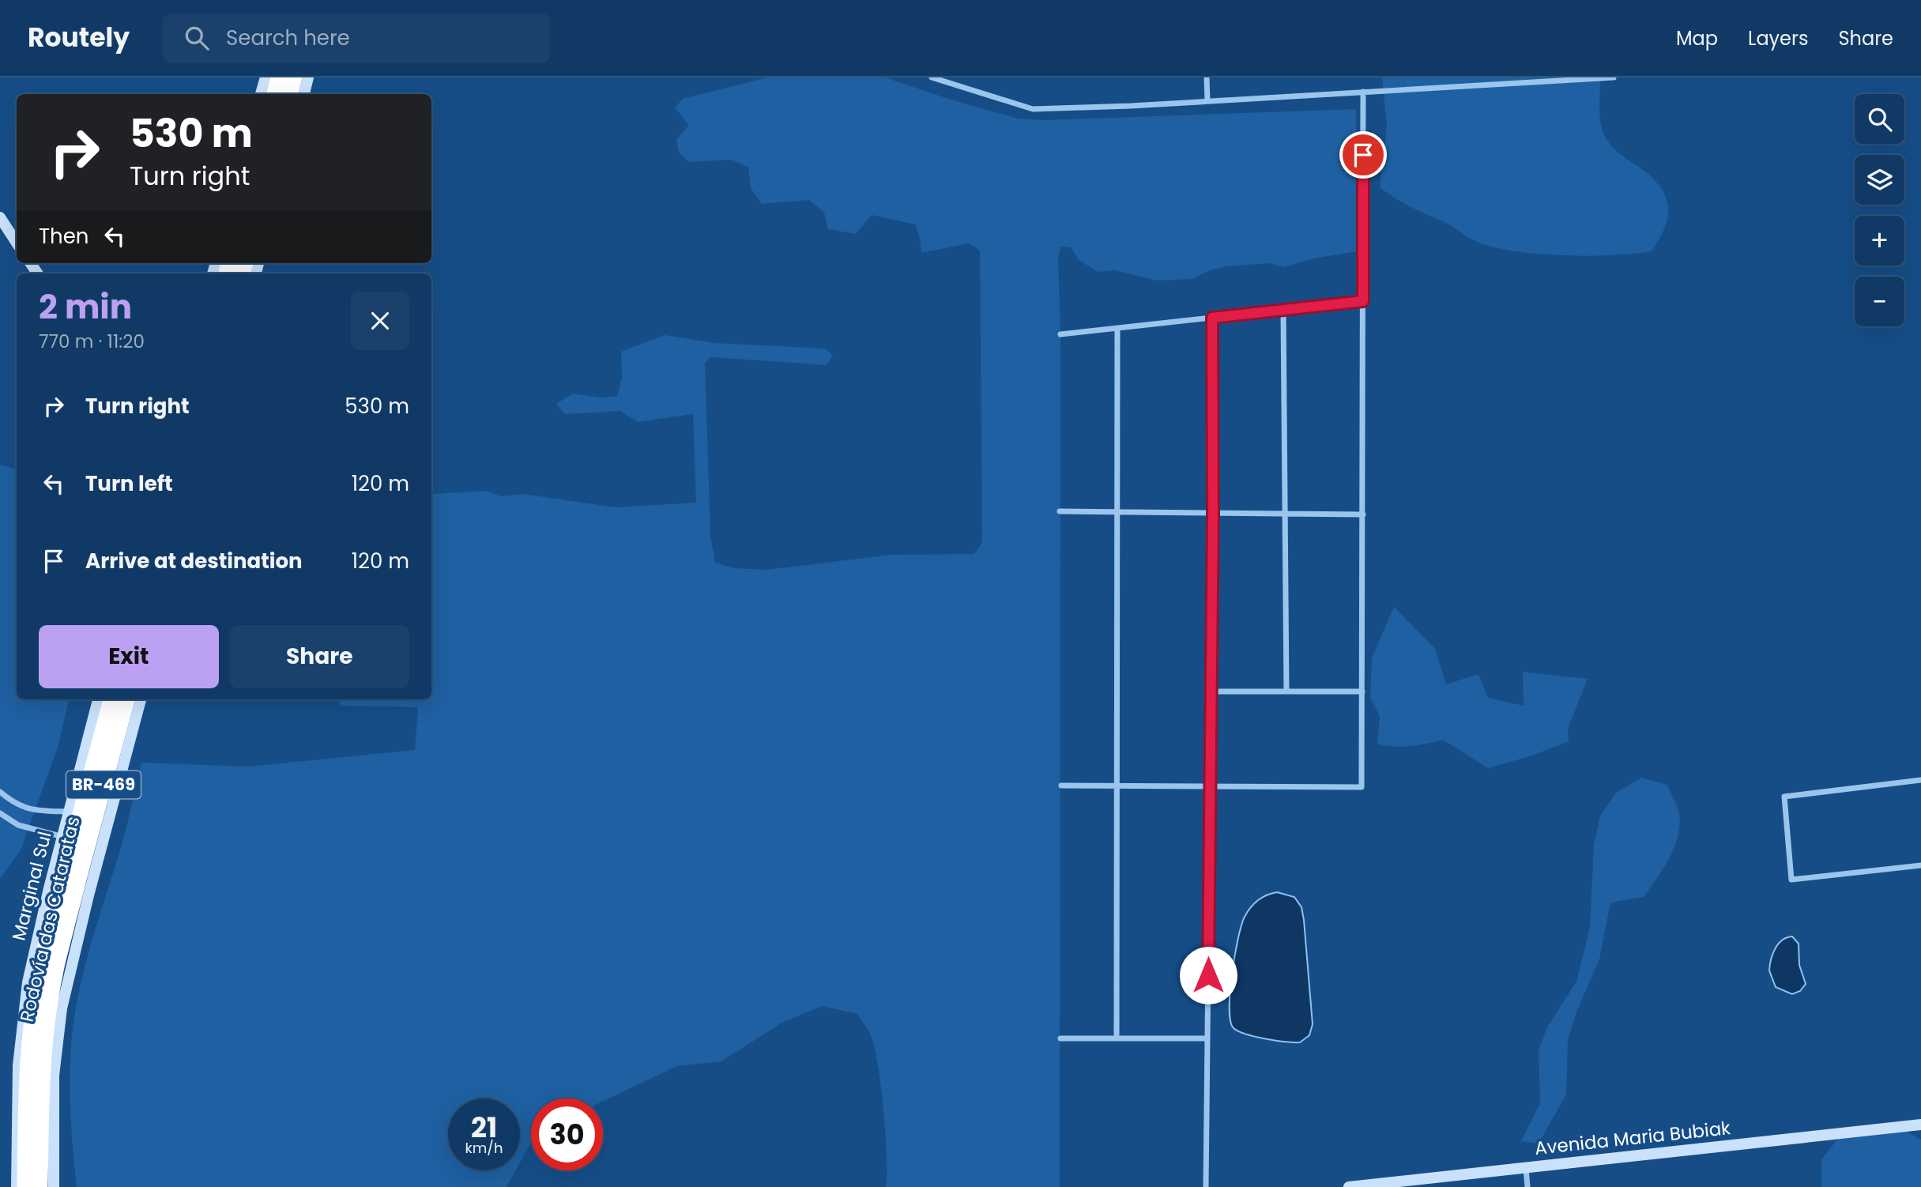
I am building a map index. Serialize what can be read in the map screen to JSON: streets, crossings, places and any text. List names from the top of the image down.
{
  "streets": {
    "highway": ["BR-469", "Rodovía das Cataratas"],
    "street": ["Marginal Sul", "Avenida Maria Bubiak"]
  },
  "page": {
    "header": "Routely",
    "search": "Search here",
    "nav": ["Map", "Layers", "Share"],
    "map_buttons": ["+", "−"],
    "turn": ["530 m", "Turn right"],
    "then": "Then",
    "heading": ["2 min", "770 m · 11:20"],
    "list": [
      {
        "name": "Turn right",
        "value": "530 m"
      },
      {
        "name": "Turn left",
        "value": "120 m"
      },
      {
        "name": "Arrive at destination",
        "value": "120 m"
      }
    ],
    "buttons": ["Exit", "Share"],
    "speed": "21 km/h",
    "limit": "30"
  }
}
